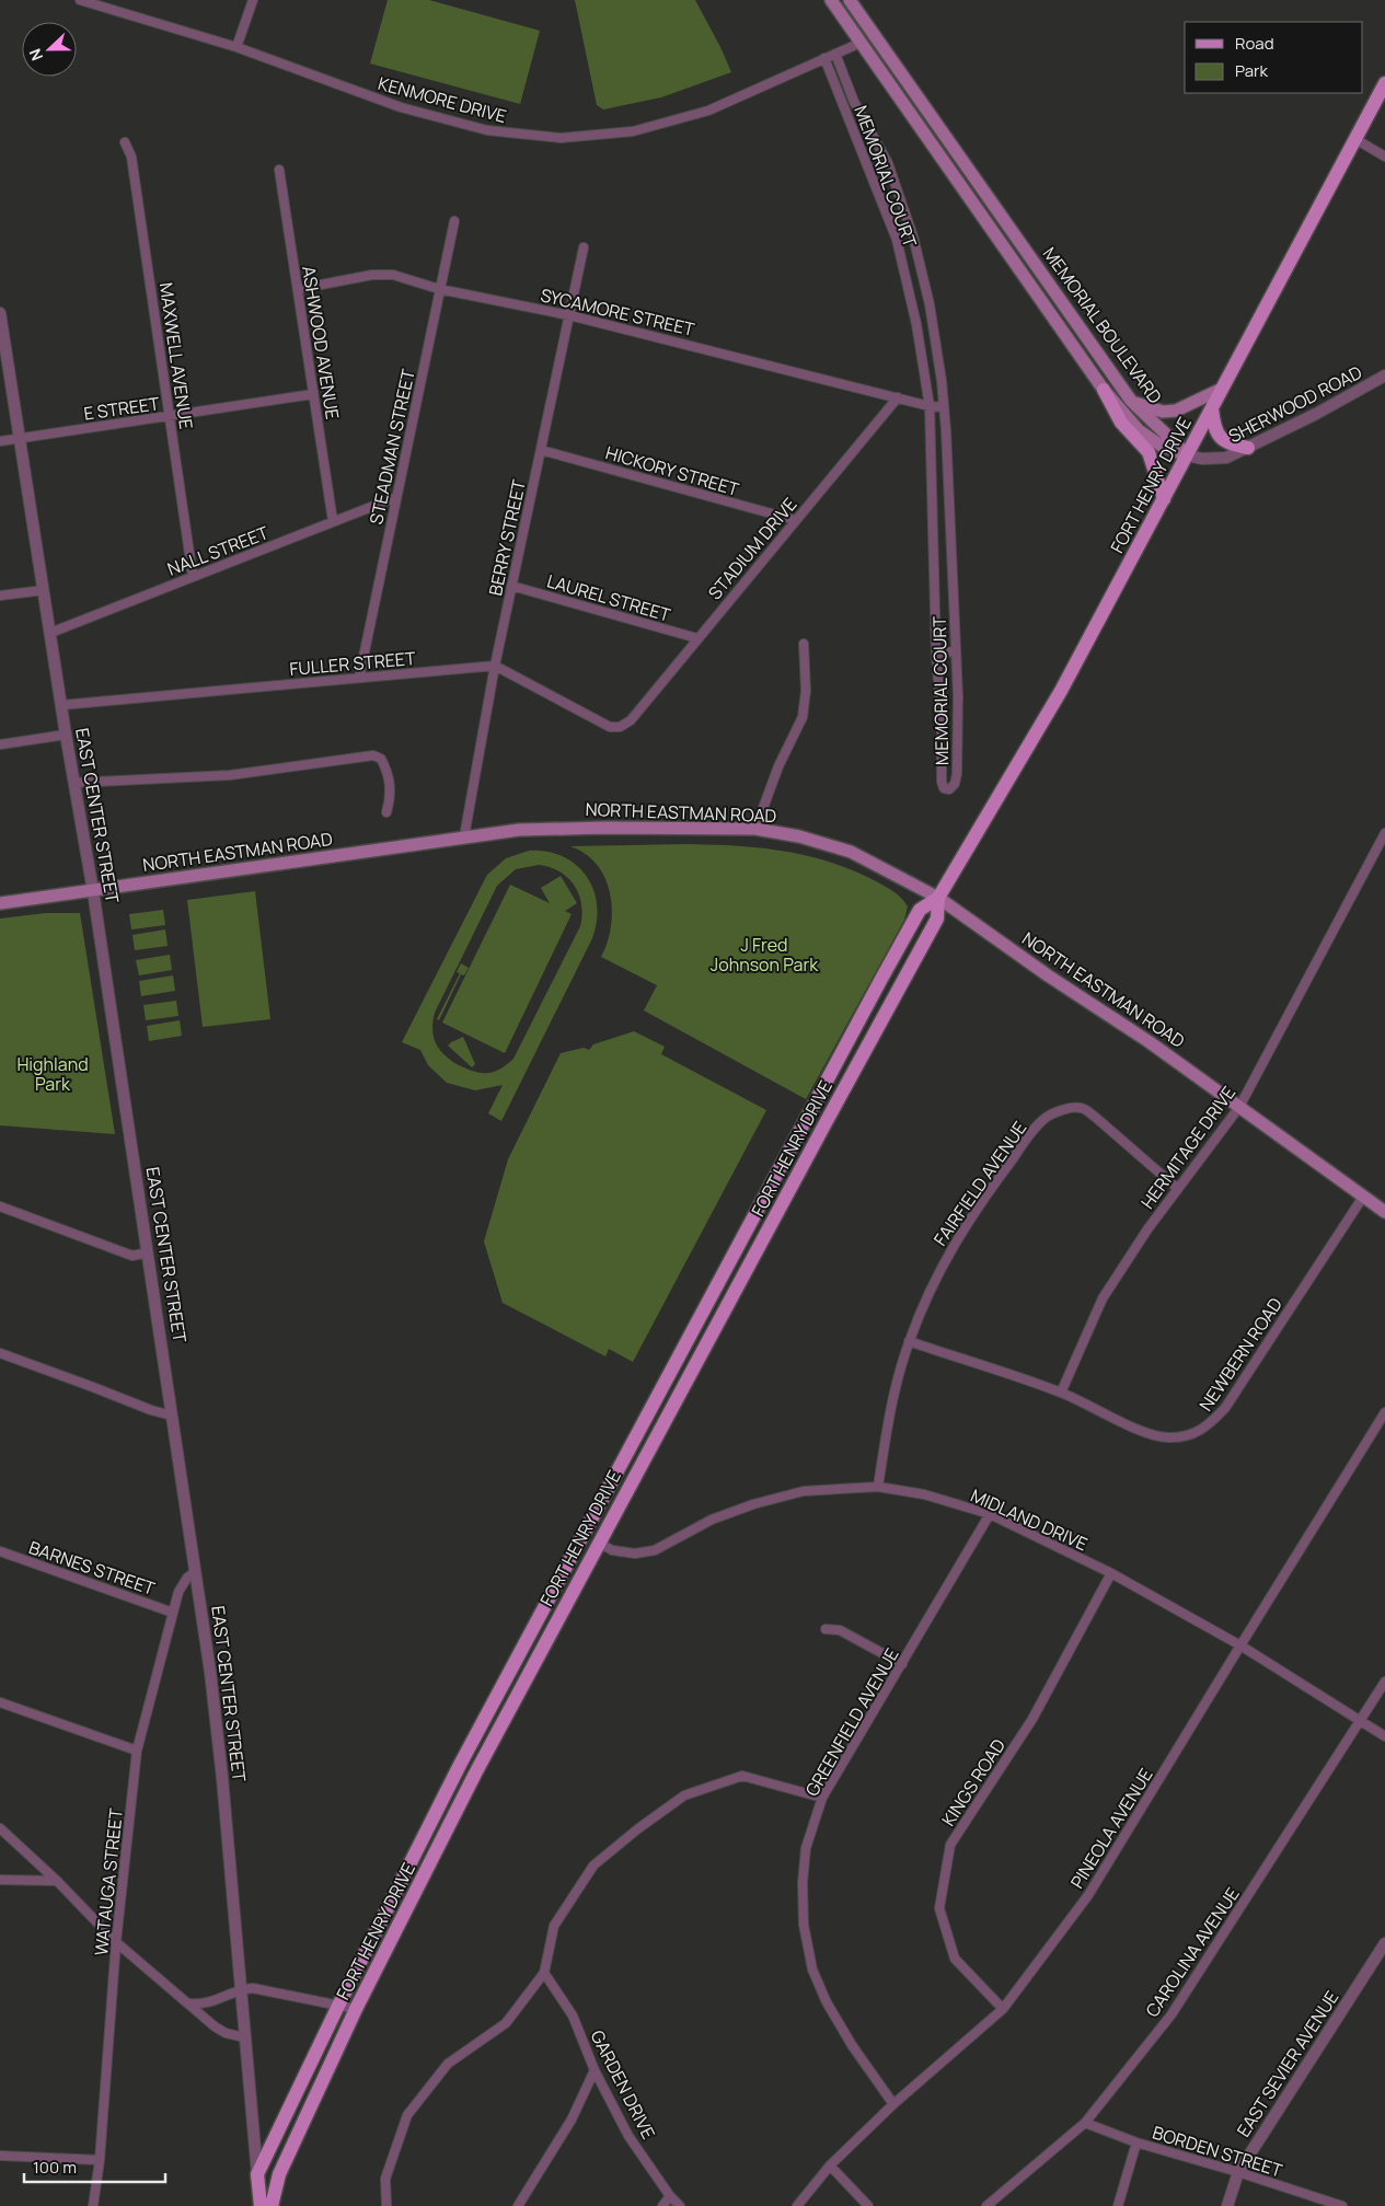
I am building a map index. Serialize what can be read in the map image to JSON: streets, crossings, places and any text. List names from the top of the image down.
{
  "streets": {
    "main road": [
      "MEMORIAL BOULEVARD",
      "FORT HENRY DRIVE",
      "NORTH EASTMAN ROAD",
      "EAST CENTER STREET"
    ],
    "street": [
      "KENMORE DRIVE",
      "MEMORIAL COURT",
      "SYCAMORE STREET",
      "ASHWOOD AVENUE",
      "MAXWELL AVENUE",
      "SHERWOOD ROAD",
      "E STREET",
      "STEADMAN STREET",
      "HICKORY STREET",
      "BERRY STREET",
      "STADIUM DRIVE",
      "NALL STREET",
      "LAUREL STREET",
      "FULLER STREET",
      "HERMITAGE DRIVE",
      "FAIRFIELD AVENUE",
      "NEWBERN ROAD",
      "MIDLAND DRIVE",
      "BARNES STREET",
      "GREENFIELD AVENUE",
      "KINGS ROAD",
      "PINEOLA AVENUE",
      "WATAUGA STREET",
      "CAROLINA AVENUE",
      "EAST SEVIER AVENUE",
      "GARDEN DRIVE",
      "BORDEN STREET"
    ]
  },
  "crossings": [
    ["KENMORE DRIVE", "MEMORIAL COURT"],
    ["KENMORE DRIVE", "MEMORIAL BOULEVARD"],
    ["MEMORIAL COURT", "SYCAMORE STREET"],
    ["SYCAMORE STREET", "ASHWOOD AVENUE"],
    ["SYCAMORE STREET", "STEADMAN STREET"],
    ["SYCAMORE STREET", "BERRY STREET"],
    ["SYCAMORE STREET", "STADIUM DRIVE"],
    ["MEMORIAL BOULEVARD", "SHERWOOD ROAD"],
    ["MEMORIAL BOULEVARD", "FORT HENRY DRIVE"],
    ["ASHWOOD AVENUE", "E STREET"],
    ["ASHWOOD AVENUE", "NALL STREET"],
    ["MAXWELL AVENUE", "E STREET"],
    ["MAXWELL AVENUE", "NALL STREET"],
    ["SHERWOOD ROAD", "FORT HENRY DRIVE"],
    ["E STREET", "EAST CENTER STREET"],
    ["STEADMAN STREET", "NALL STREET"],
    ["STEADMAN STREET", "FULLER STREET"],
    ["HICKORY STREET", "BERRY STREET"],
    ["HICKORY STREET", "STADIUM DRIVE"],
    ["FORT HENRY DRIVE", "NORTH EASTMAN ROAD"],
    ["FORT HENRY DRIVE", "EAST CENTER STREET"],
    ["FORT HENRY DRIVE", "MIDLAND DRIVE"],
    ["BERRY STREET", "STADIUM DRIVE"],
    ["BERRY STREET", "LAUREL STREET"],
    ["BERRY STREET", "FULLER STREET"],
    ["BERRY STREET", "NORTH EASTMAN ROAD"],
    ["STADIUM DRIVE", "LAUREL STREET"],
    ["STADIUM DRIVE", "FULLER STREET"],
    ["NALL STREET", "EAST CENTER STREET"],
    ["FULLER STREET", "EAST CENTER STREET"],
    ["NORTH EASTMAN ROAD", "EAST CENTER STREET"],
    ["NORTH EASTMAN ROAD", "HERMITAGE DRIVE"],
    ["NORTH EASTMAN ROAD", "NEWBERN ROAD"],
    ["EAST CENTER STREET", "WATAUGA STREET"],
    ["HERMITAGE DRIVE", "FAIRFIELD AVENUE"],
    ["HERMITAGE DRIVE", "NEWBERN ROAD"],
    ["FAIRFIELD AVENUE", "NEWBERN ROAD"],
    ["FAIRFIELD AVENUE", "MIDLAND DRIVE"],
    ["MIDLAND DRIVE", "GREENFIELD AVENUE"],
    ["MIDLAND DRIVE", "KINGS ROAD"],
    ["MIDLAND DRIVE", "PINEOLA AVENUE"],
    ["MIDLAND DRIVE", "CAROLINA AVENUE"],
    ["BARNES STREET", "WATAUGA STREET"],
    ["GREENFIELD AVENUE", "PINEOLA AVENUE"],
    ["KINGS ROAD", "PINEOLA AVENUE"],
    ["CAROLINA AVENUE", "BORDEN STREET"],
    ["EAST SEVIER AVENUE", "BORDEN STREET"]
  ],
  "parks": ["J Fred Johnson Park", "Highland Park"],
  "legend": ["Road", "Park"],
  "scale_bar": "100 m",
  "north": "left"
}
